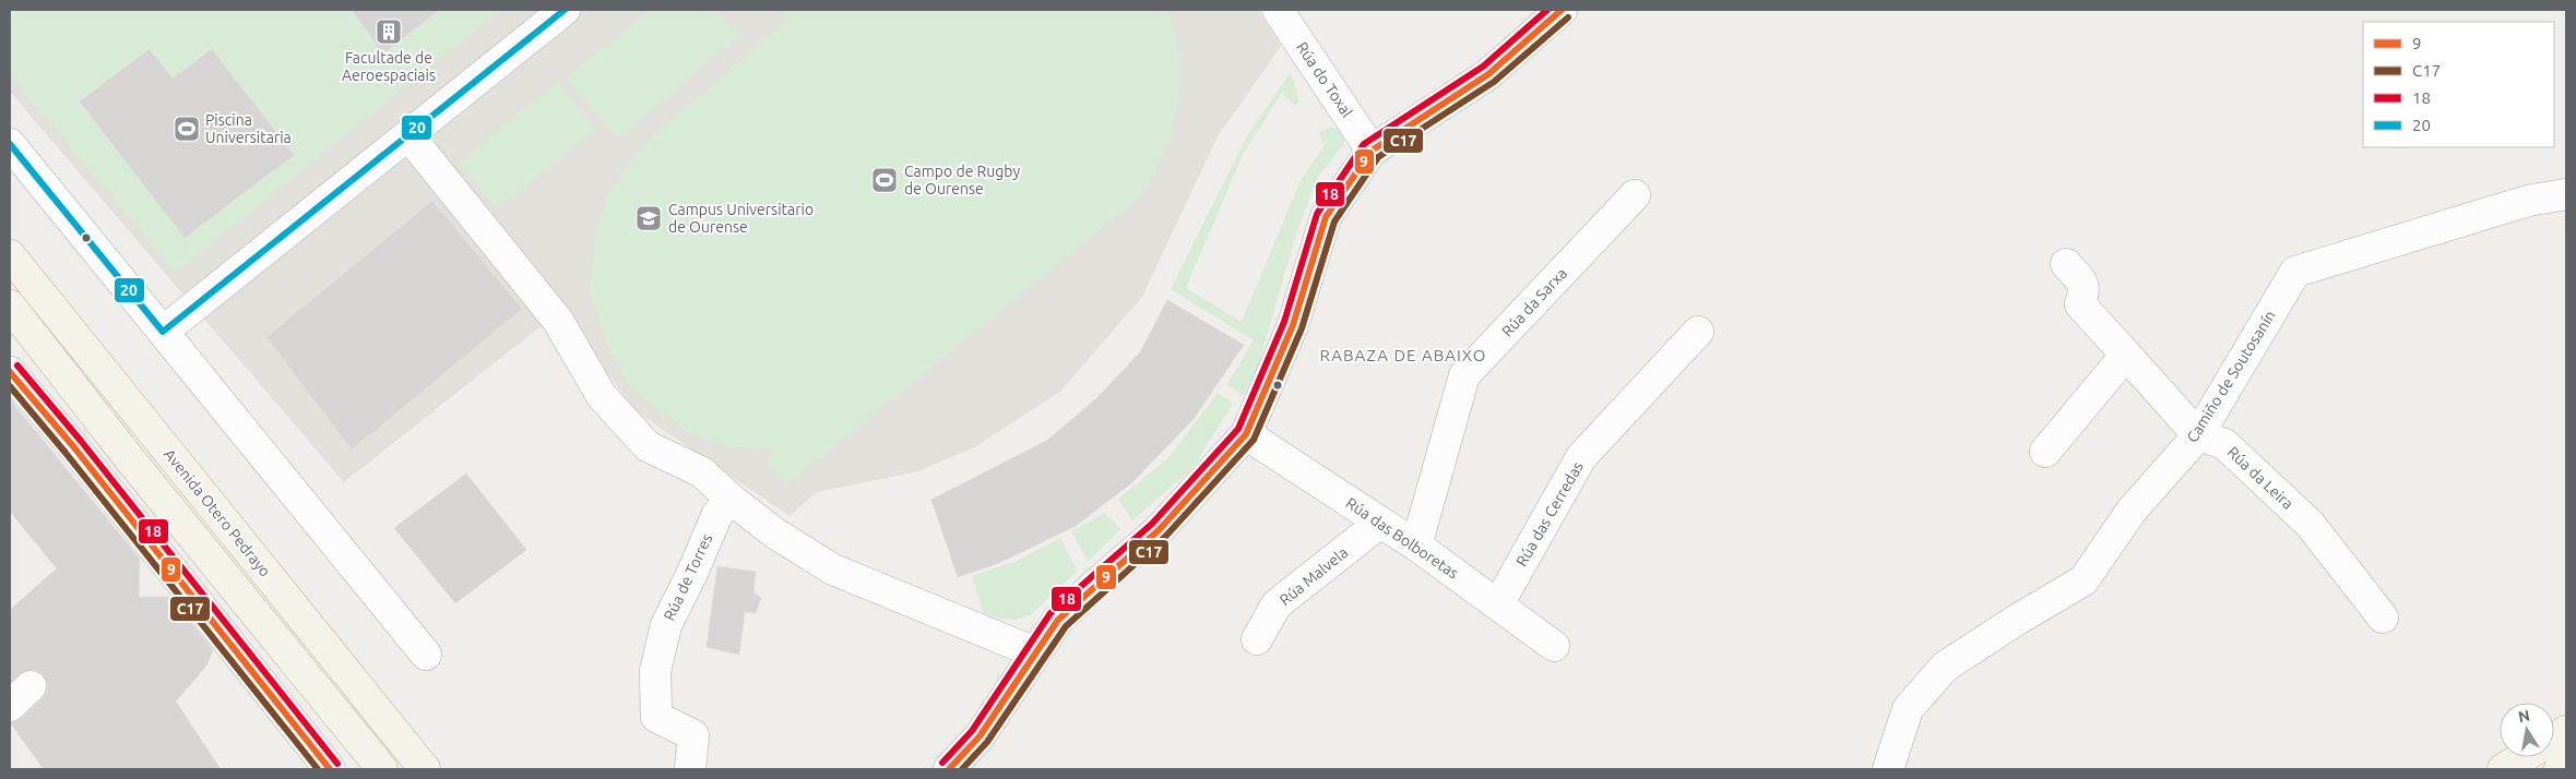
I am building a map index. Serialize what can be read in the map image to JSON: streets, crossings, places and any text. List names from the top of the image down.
{
  "streets": {
    "main road": ["Avenida Otero Pedrayo"],
    "street": [
      "Rúa do Toxal",
      "Rúa da Sarxa",
      "Camiño de Soutosanín",
      "Rúa da Leira",
      "Rúa das Cerredas",
      "Rúa das Bolboretas",
      "Rúa Malvela",
      "Rúa de Torres"
    ]
  },
  "crossings": [
    ["Rúa da Sarxa", "Rúa das Bolboretas"],
    ["Camiño de Soutosanín", "Rúa da Leira"],
    ["Rúa das Cerredas", "Rúa das Bolboretas"],
    ["Rúa das Bolboretas", "Rúa Malvela"]
  ],
  "districts": ["RABAZA DE ABAIXO"],
  "places": {
    "building": ["Facultade de Aeroespaciais"],
    "sports": ["Piscina Universitaria", "Campo de Rugby de Ourense"],
    "school or university": ["Campus Universitario de Ourense"]
  },
  "lines": [
    "transit line 9",
    "transit line 18",
    "transit line 20",
    "transit line C17"
  ],
  "legend": [
    "9",
    "C17",
    "18",
    "20"
  ],
  "north": "top"
}
